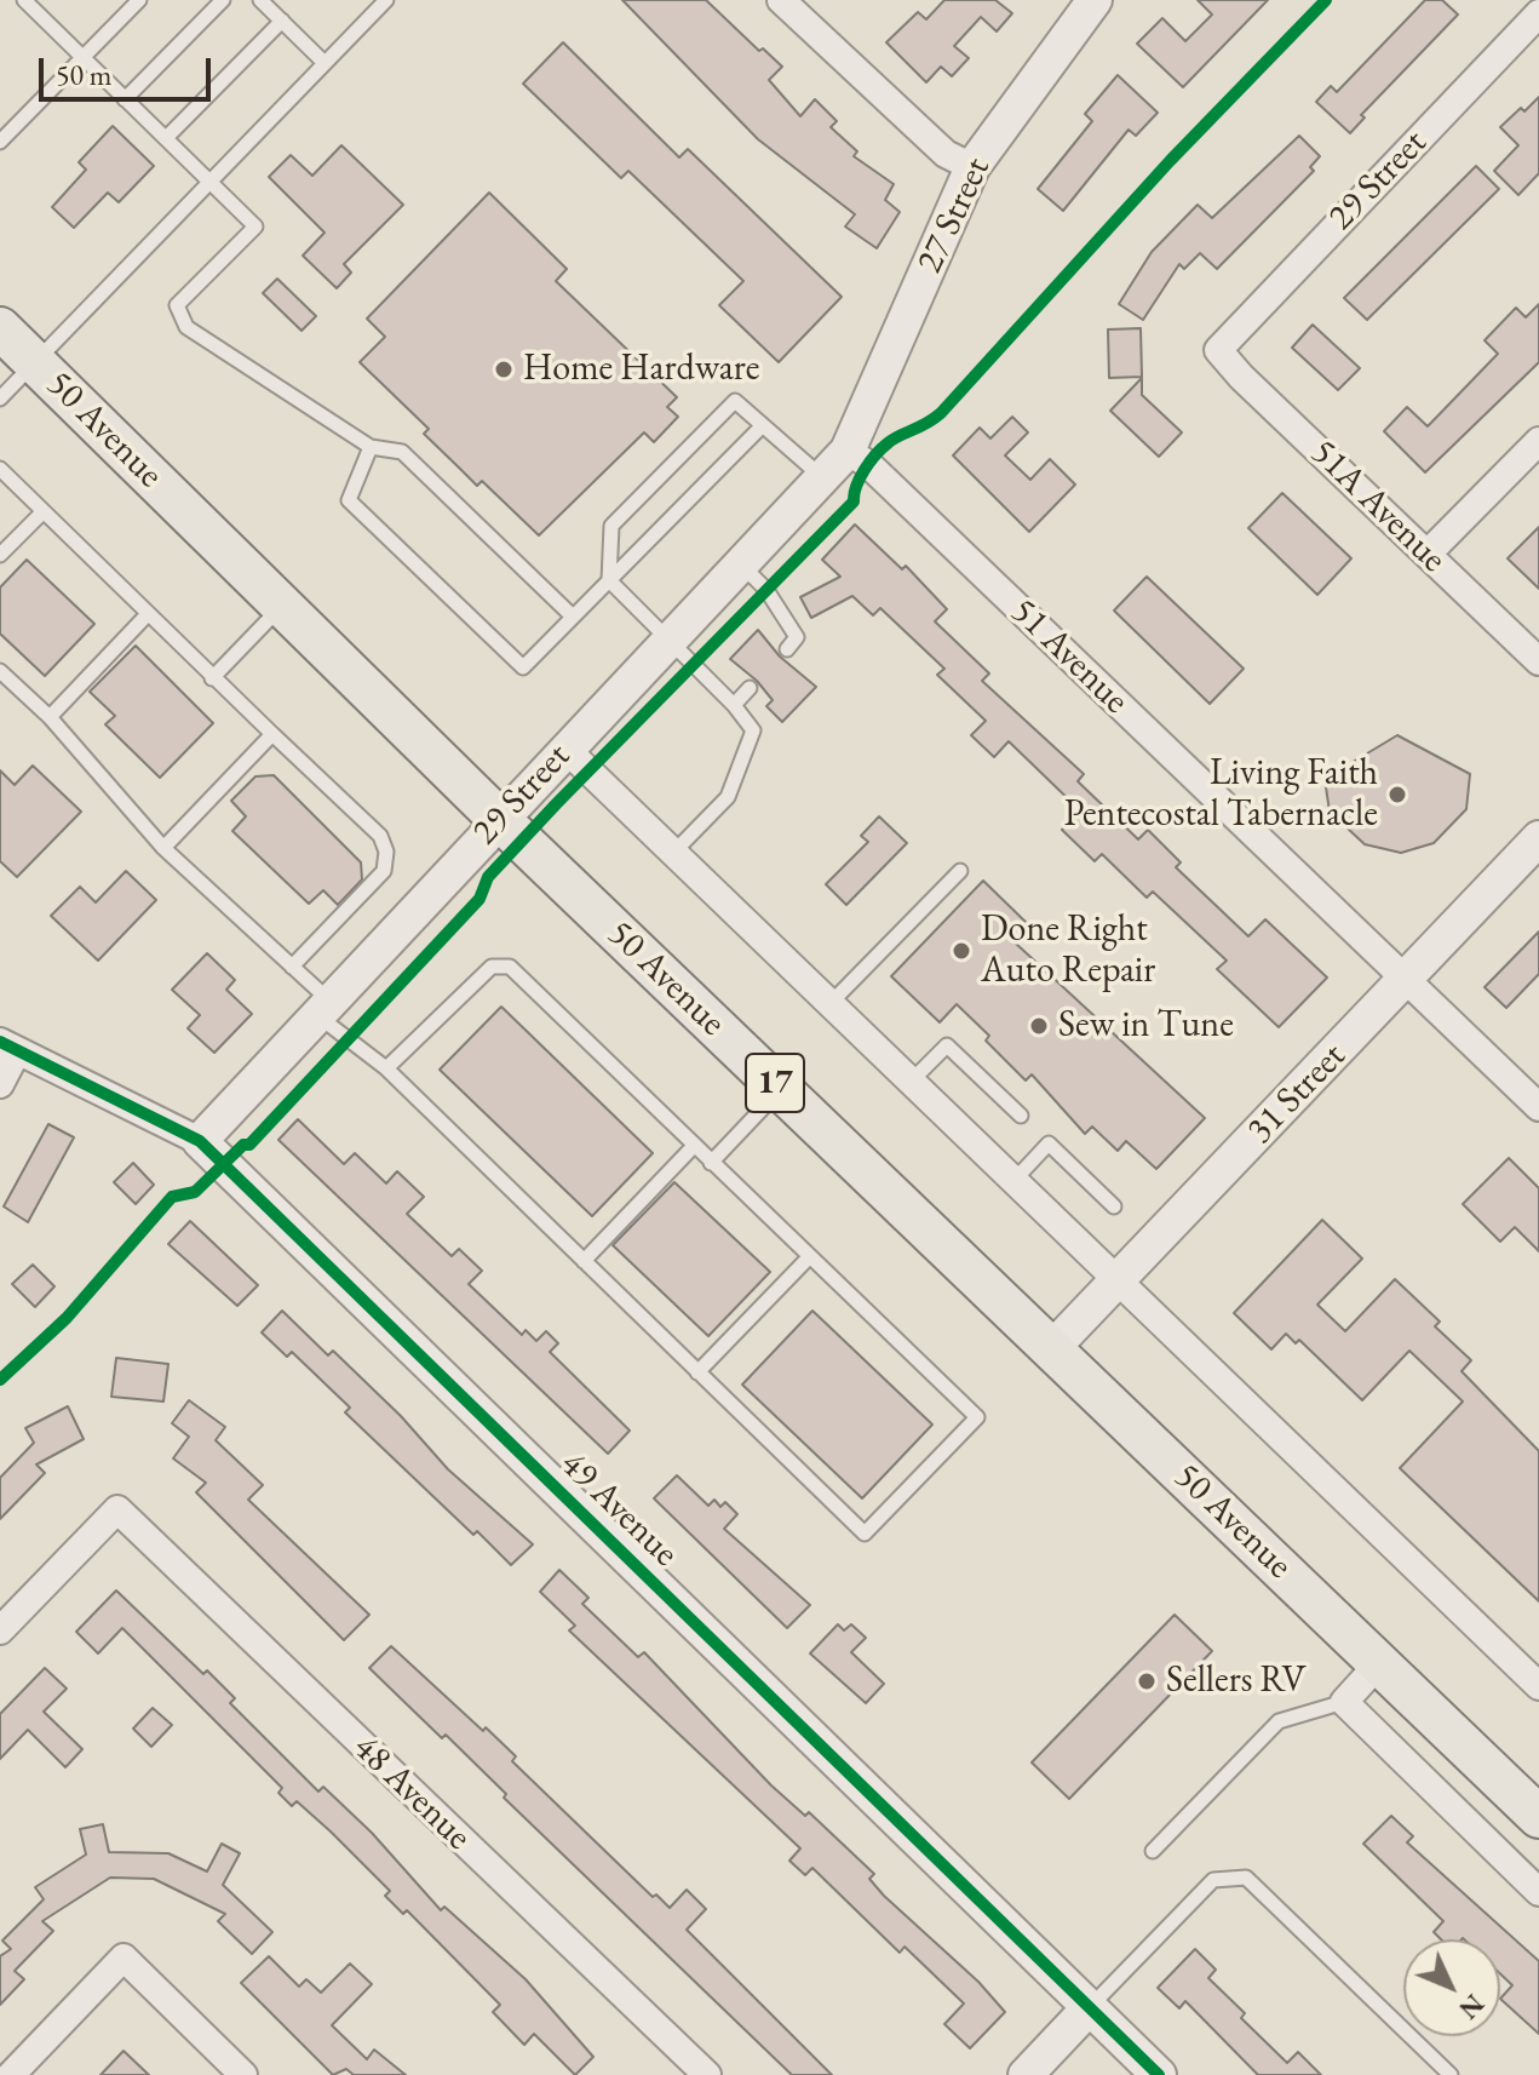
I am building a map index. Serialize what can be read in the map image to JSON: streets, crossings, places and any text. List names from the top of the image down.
{
  "streets": {
    "main road": ["50 Avenue", "17"],
    "street": [
      "29 Street",
      "27 Street",
      "51A Avenue",
      "51 Avenue",
      "31 Street",
      "49 Avenue",
      "48 Avenue"
    ]
  },
  "crossings": [
    ["29 Street", "27 Street"],
    ["29 Street", "50 Avenue"],
    ["29 Street", "51A Avenue"],
    ["29 Street", "51 Avenue"],
    ["29 Street", "49 Avenue"],
    ["27 Street", "51 Avenue"],
    ["50 Avenue", "31 Street"],
    ["51 Avenue", "31 Street"]
  ],
  "places": [
    "Home Hardware",
    "Living Faith Pentecostal Tabernacle",
    "Done Right Auto Repair",
    "Sew in Tune",
    "Sellers RV"
  ],
  "scale_bar": "50 m",
  "north": "bottom right"
}
